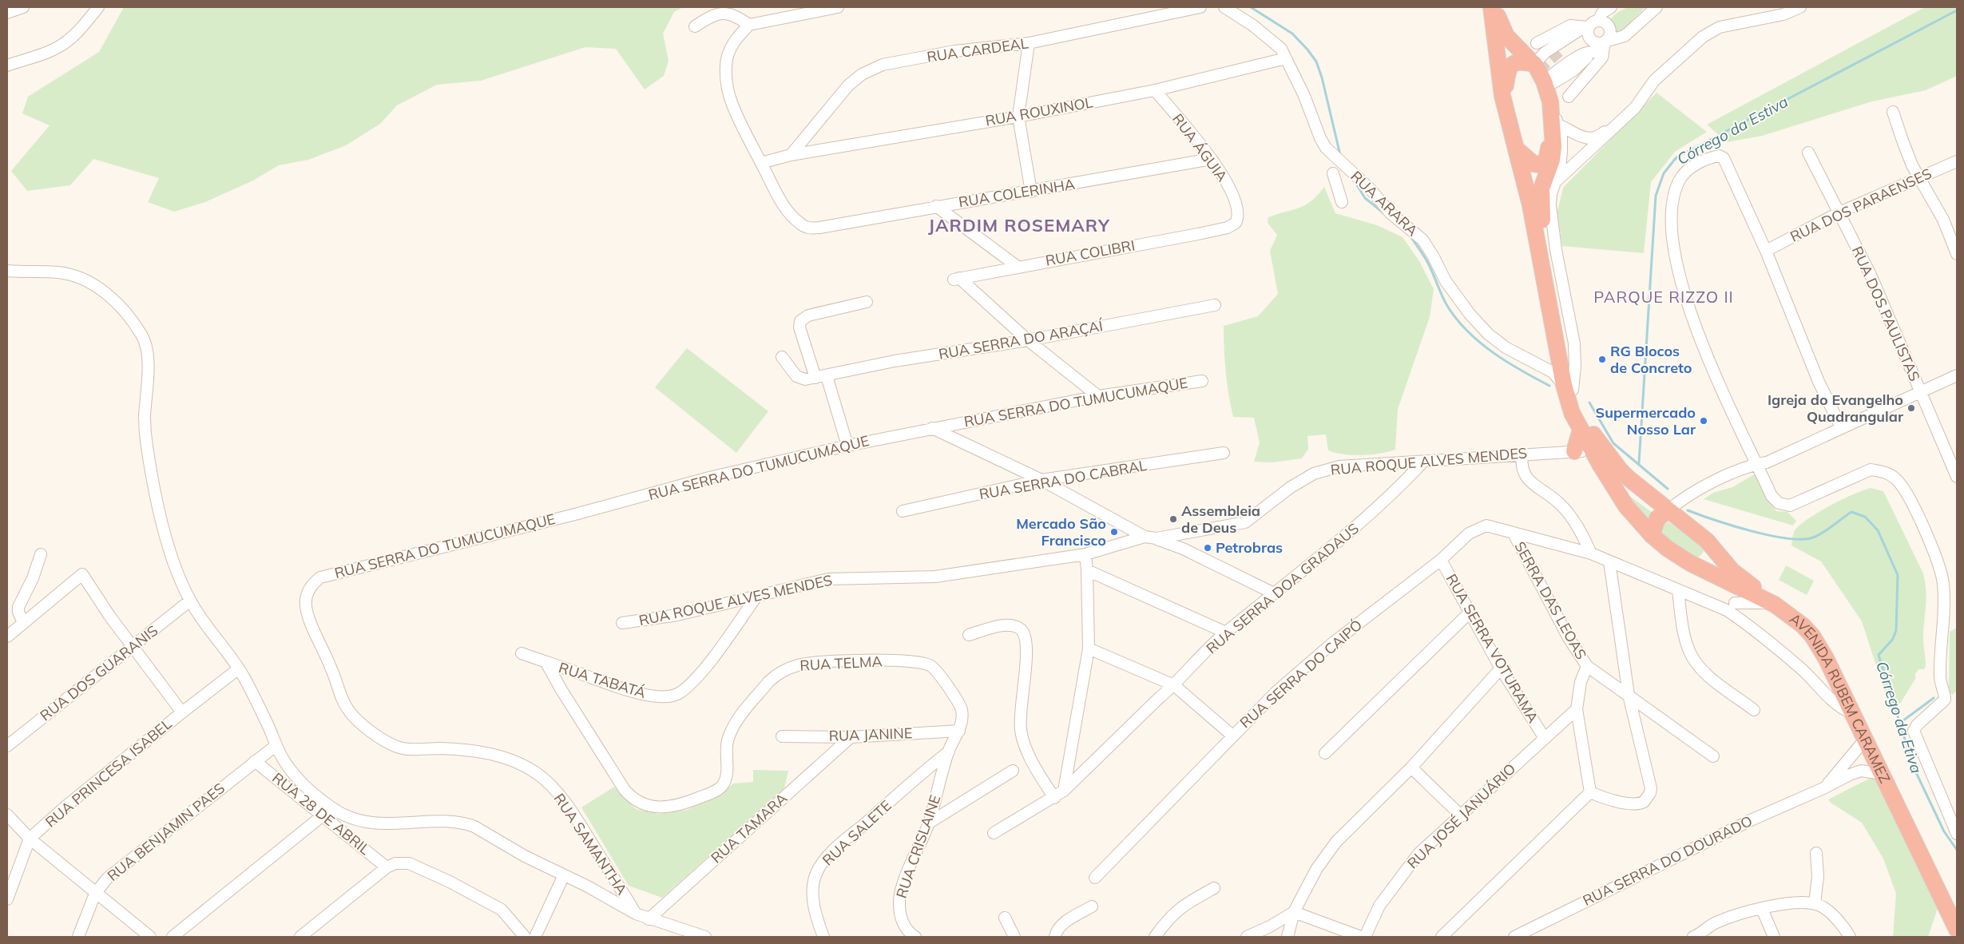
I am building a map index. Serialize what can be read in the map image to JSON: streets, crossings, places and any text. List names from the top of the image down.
{
  "streets": {
    "highway": ["AVENIDA RUBEM CARAMEZ"],
    "street": [
      "RUA CARDEAL",
      "RUA ROUXINOL",
      "RUA ÁGUIA",
      "RUA COLERINHA",
      "RUA ARARA",
      "RUA DOS PARAENSES",
      "RUA COLIBRI",
      "RUA DOS PAULISTAS",
      "RUA SERRA DO ARAÇAÍ",
      "RUA SERRA DO TUMUCUMAQUE",
      "RUA ROQUE ALVES MENDES",
      "RUA SERRA DO CABRAL",
      "RUA SERRA DOA GRADAUS",
      "SERRA DAS LEOAS",
      "RUA SERRA VOTURAMA",
      "RUA TELMA",
      "RUA DOS GUARANIS",
      "RUA SERRA DO CAIPÓ",
      "RUA TABATÁ",
      "RUA JANINE",
      "RUA PRINCESA ISABEL",
      "RUA 28 DE ABRIL",
      "RUA JOSÉ JANUÁRIO",
      "RUA TAMARA",
      "RUA BENJAMIN PAES",
      "RUA SALETE",
      "RUA SAMANTHA",
      "RUA CRISLAINE",
      "RUA SERRA DO DOURADO"
    ]
  },
  "crossings": [
    ["RUA CARDEAL", "RUA ROUXINOL"],
    ["RUA ROUXINOL", "RUA ÁGUIA"],
    ["RUA ROUXINOL", "RUA COLERINHA"],
    ["RUA ROUXINOL", "RUA ARARA"],
    ["RUA ÁGUIA", "RUA COLERINHA"],
    ["RUA ÁGUIA", "RUA COLIBRI"],
    ["RUA ARARA", "AVENIDA RUBEM CARAMEZ"],
    ["RUA DOS PARAENSES", "RUA DOS PAULISTAS"],
    ["RUA COLIBRI", "RUA SERRA DO ARAÇAÍ"],
    ["RUA SERRA DO TUMUCUMAQUE", "RUA SAMANTHA"],
    ["RUA ROQUE ALVES MENDES", "RUA SERRA DOA GRADAUS"],
    ["RUA ROQUE ALVES MENDES", "RUA TABATÁ"],
    ["RUA ROQUE ALVES MENDES", "AVENIDA RUBEM CARAMEZ"],
    ["SERRA DAS LEOAS", "RUA SERRA DO CAIPÓ"],
    ["RUA SERRA VOTURAMA", "RUA SERRA DO CAIPÓ"],
    ["RUA SERRA VOTURAMA", "RUA JOSÉ JANUÁRIO"],
    ["RUA TELMA", "RUA TABATÁ"],
    ["RUA TELMA", "RUA JANINE"],
    ["RUA TELMA", "RUA SALETE"],
    ["RUA TELMA", "RUA CRISLAINE"],
    ["AVENIDA RUBEM CARAMEZ", "RUA SERRA DO DOURADO"],
    ["RUA JANINE", "RUA TAMARA"],
    ["RUA 28 DE ABRIL", "RUA BENJAMIN PAES"],
    ["RUA SALETE", "RUA CRISLAINE"]
  ],
  "districts": ["JARDIM ROSEMARY", "PARQUE RIZZO II"],
  "water": ["Córrego da Estiva", "Córrego da Etiva"],
  "places": [
    "RG Blocos de Concreto",
    "Igreja do Evangelho Quadrangular",
    "Supermercado Nosso Lar",
    "Assembleia de Deus",
    "Mercado São Francisco",
    "Petrobras"
  ]
}
